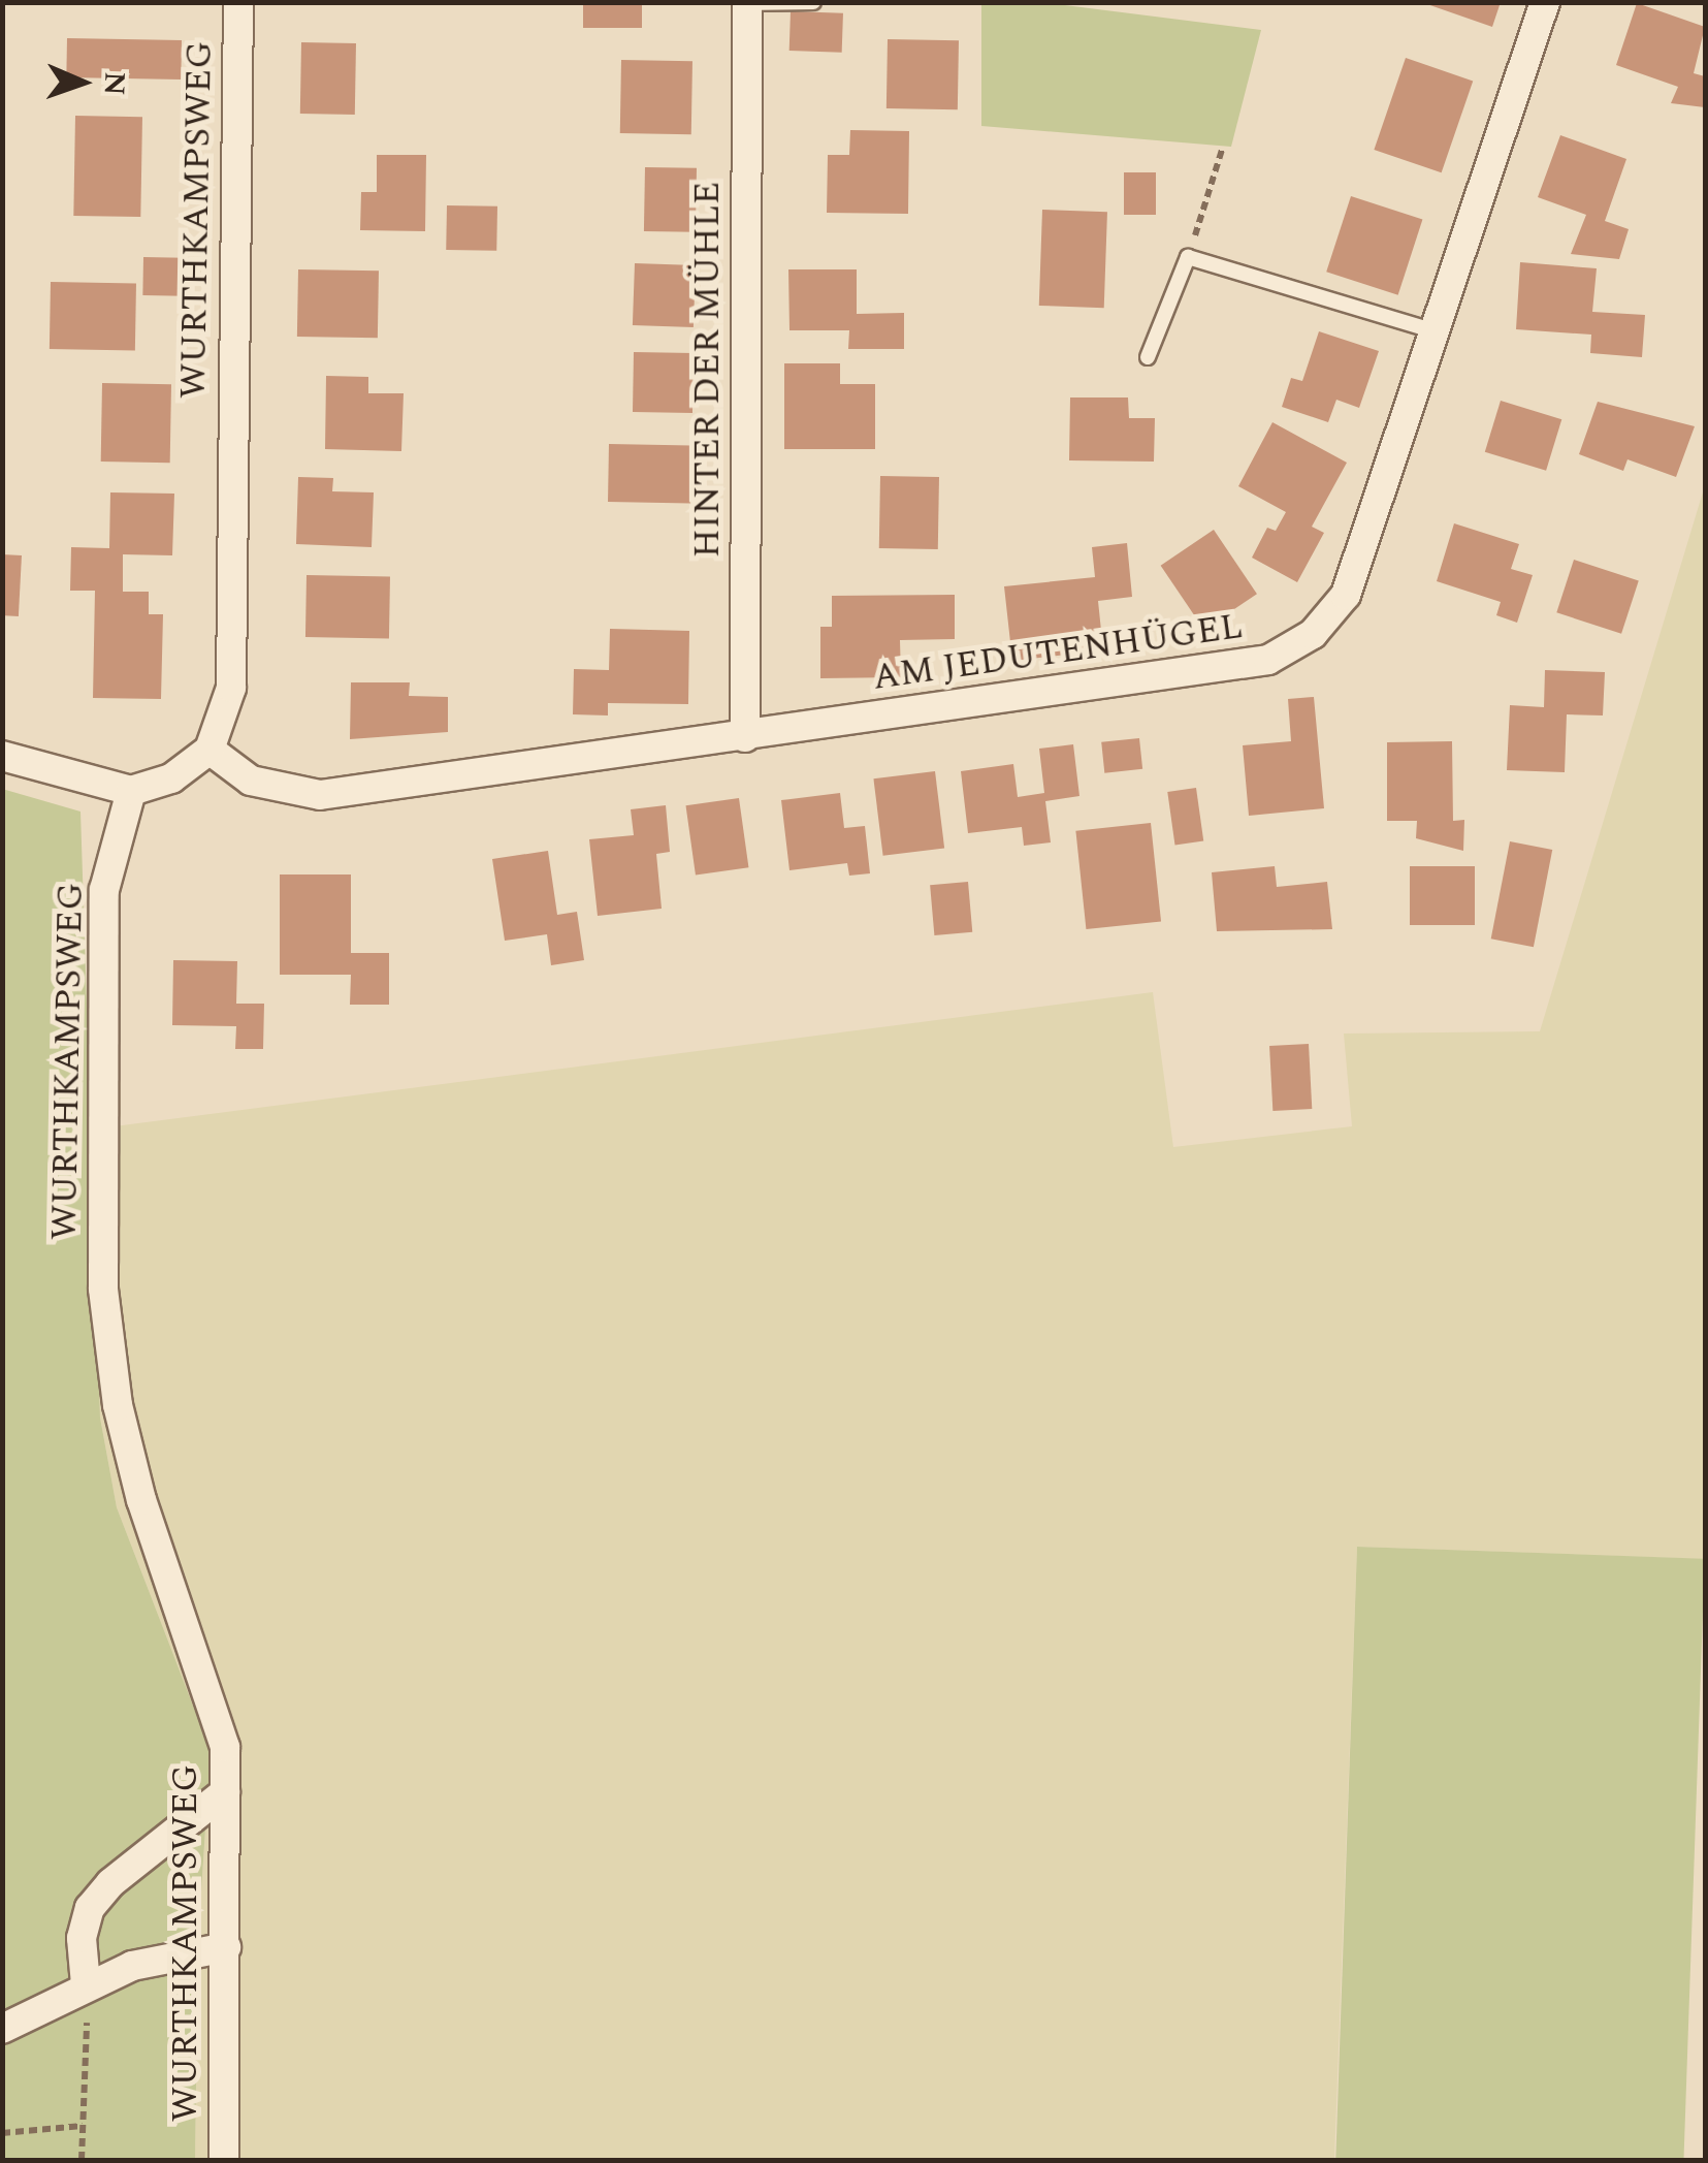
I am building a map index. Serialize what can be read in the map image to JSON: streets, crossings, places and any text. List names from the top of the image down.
{
  "streets": {
    "street": ["WURTHKAMPSWEG", "HINTER DER MÜHLE", "AM JEDUTENHÜGEL"]
  },
  "crossings": [
    ["WURTHKAMPSWEG", "AM JEDUTENHÜGEL"],
    ["HINTER DER MÜHLE", "AM JEDUTENHÜGEL"]
  ],
  "north": "right"
}
